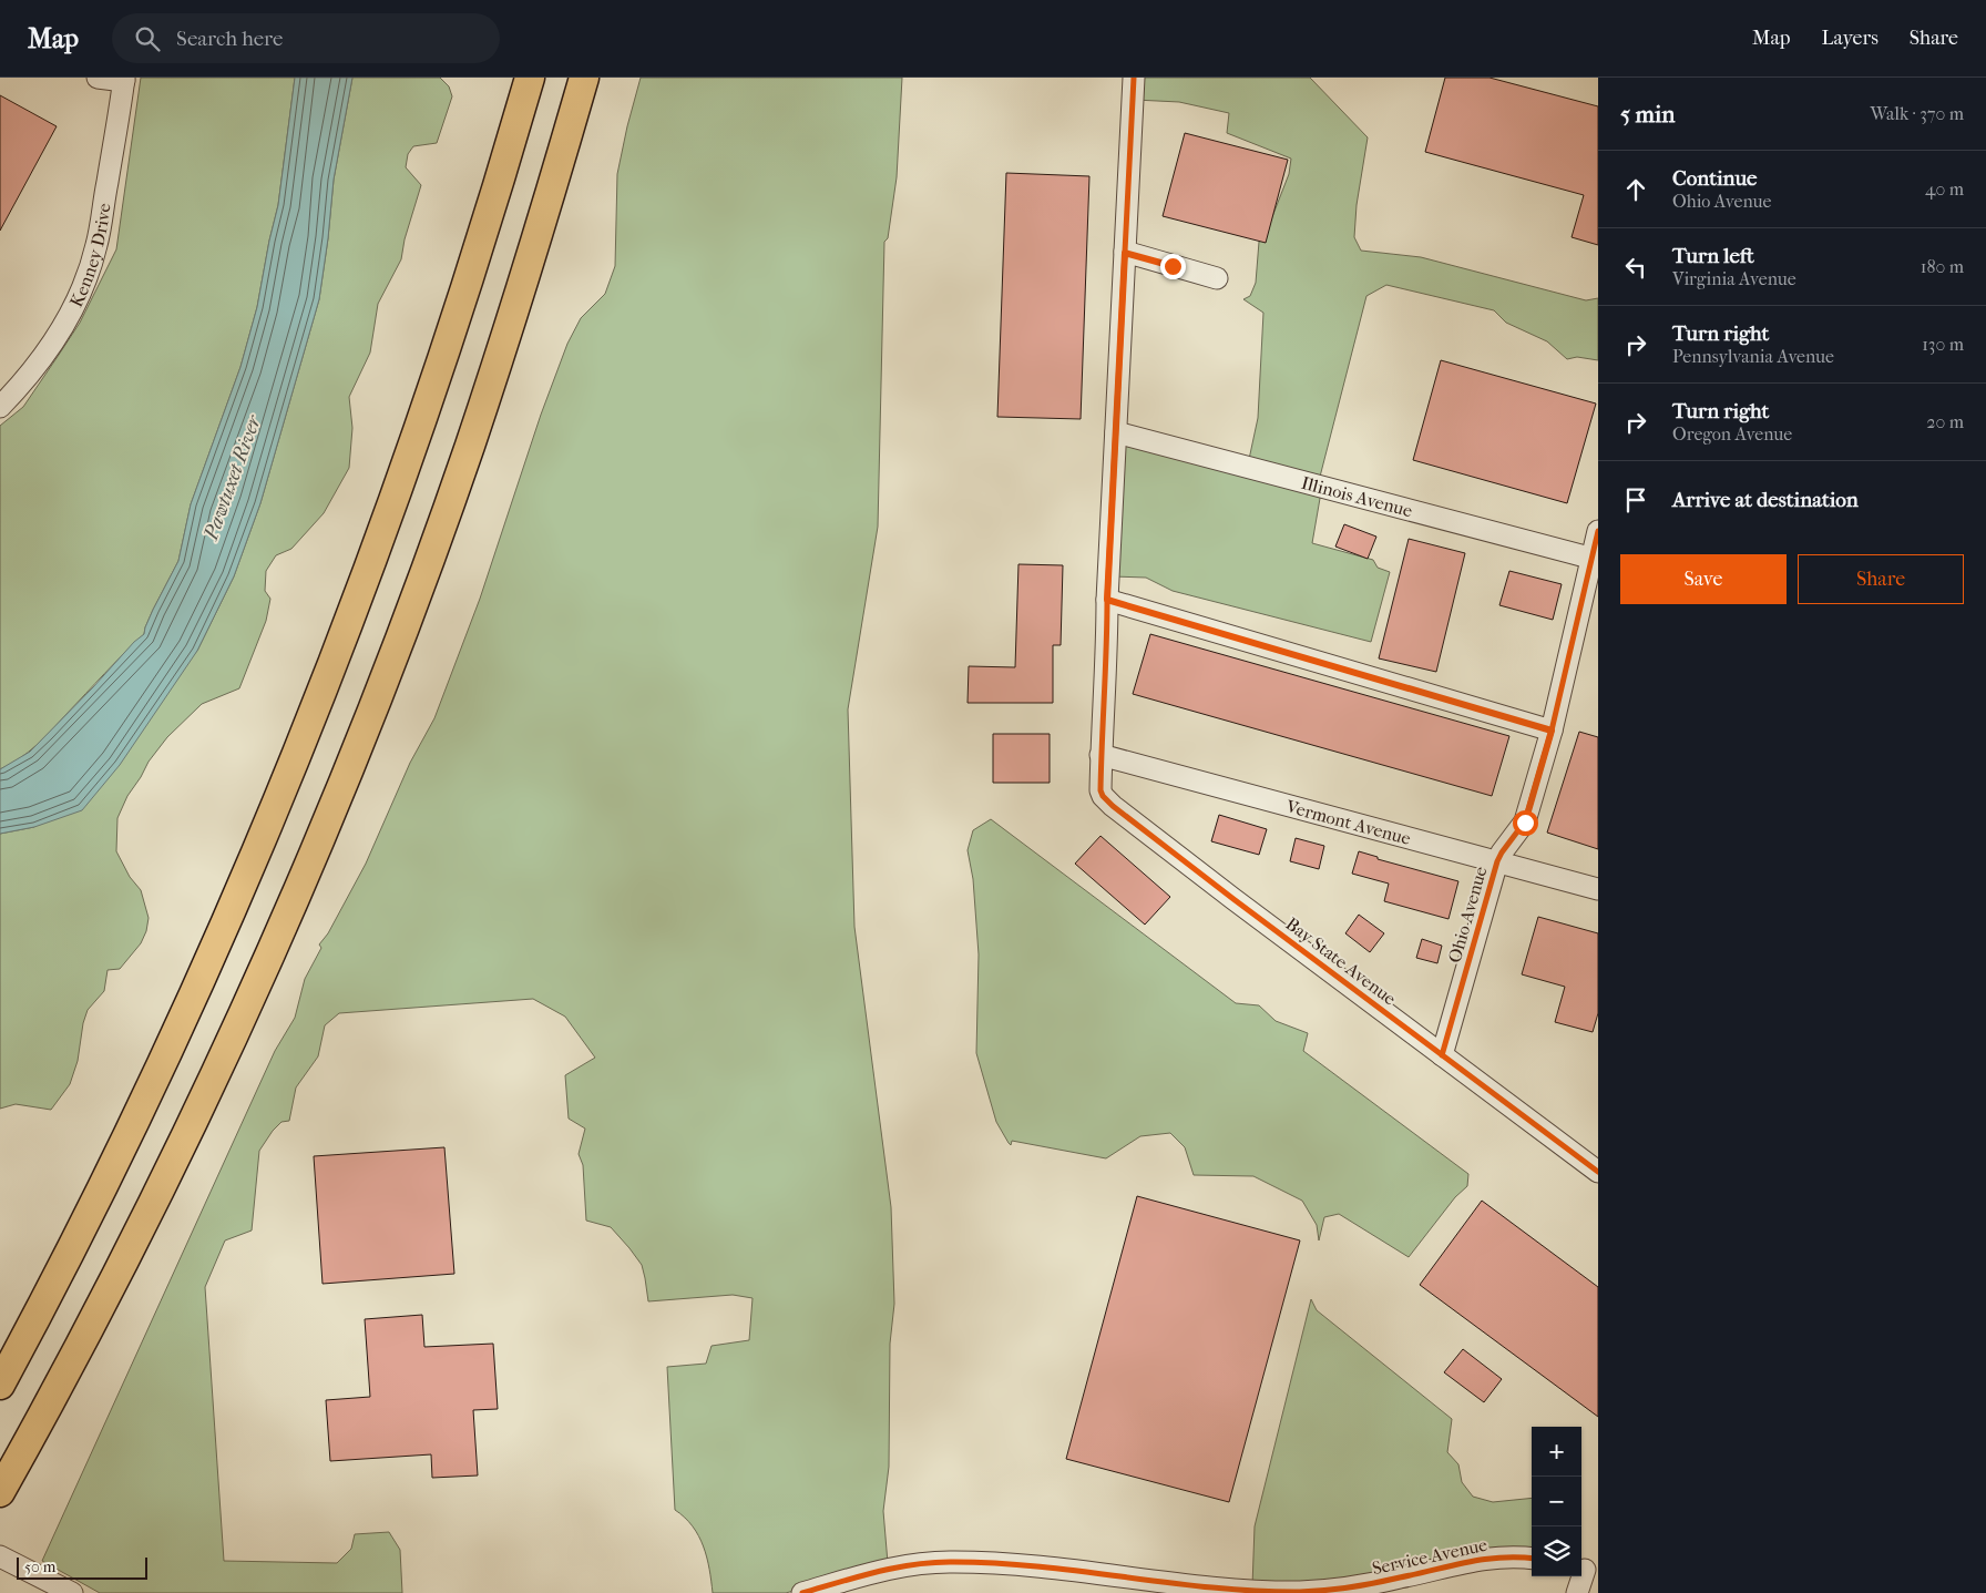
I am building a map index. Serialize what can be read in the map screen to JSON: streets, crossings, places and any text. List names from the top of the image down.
{
  "streets": {
    "street": [
      "Kenney Drive",
      "Illinois Avenue",
      "Vermont Avenue",
      "Ohio Avenue",
      "Bay State Avenue",
      "Service Avenue"
    ]
  },
  "crossings": [
    ["Illinois Avenue", "Ohio Avenue"],
    ["Illinois Avenue", "Bay State Avenue"],
    ["Vermont Avenue", "Ohio Avenue"],
    ["Vermont Avenue", "Bay State Avenue"],
    ["Ohio Avenue", "Bay State Avenue"]
  ],
  "water": ["Pawtuxet River"],
  "scale_bar": "50 m",
  "page": {
    "header": "Map",
    "search": "Search here",
    "nav": ["Map", "Layers", "Share"],
    "heading": ["5 min", "Walk · 370 m"],
    "list": [
      ["Continue", "Ohio Avenue", "40 m"],
      ["Turn left", "Virginia Avenue", "180 m"],
      ["Turn right", "Pennsylvania Avenue", "130 m"],
      ["Turn right", "Oregon Avenue", "20 m"],
      "Arrive at destination"
    ],
    "buttons": ["Save", "Share"],
    "map_buttons": ["+", "−"],
    "scale": "50 m"
  }
}
